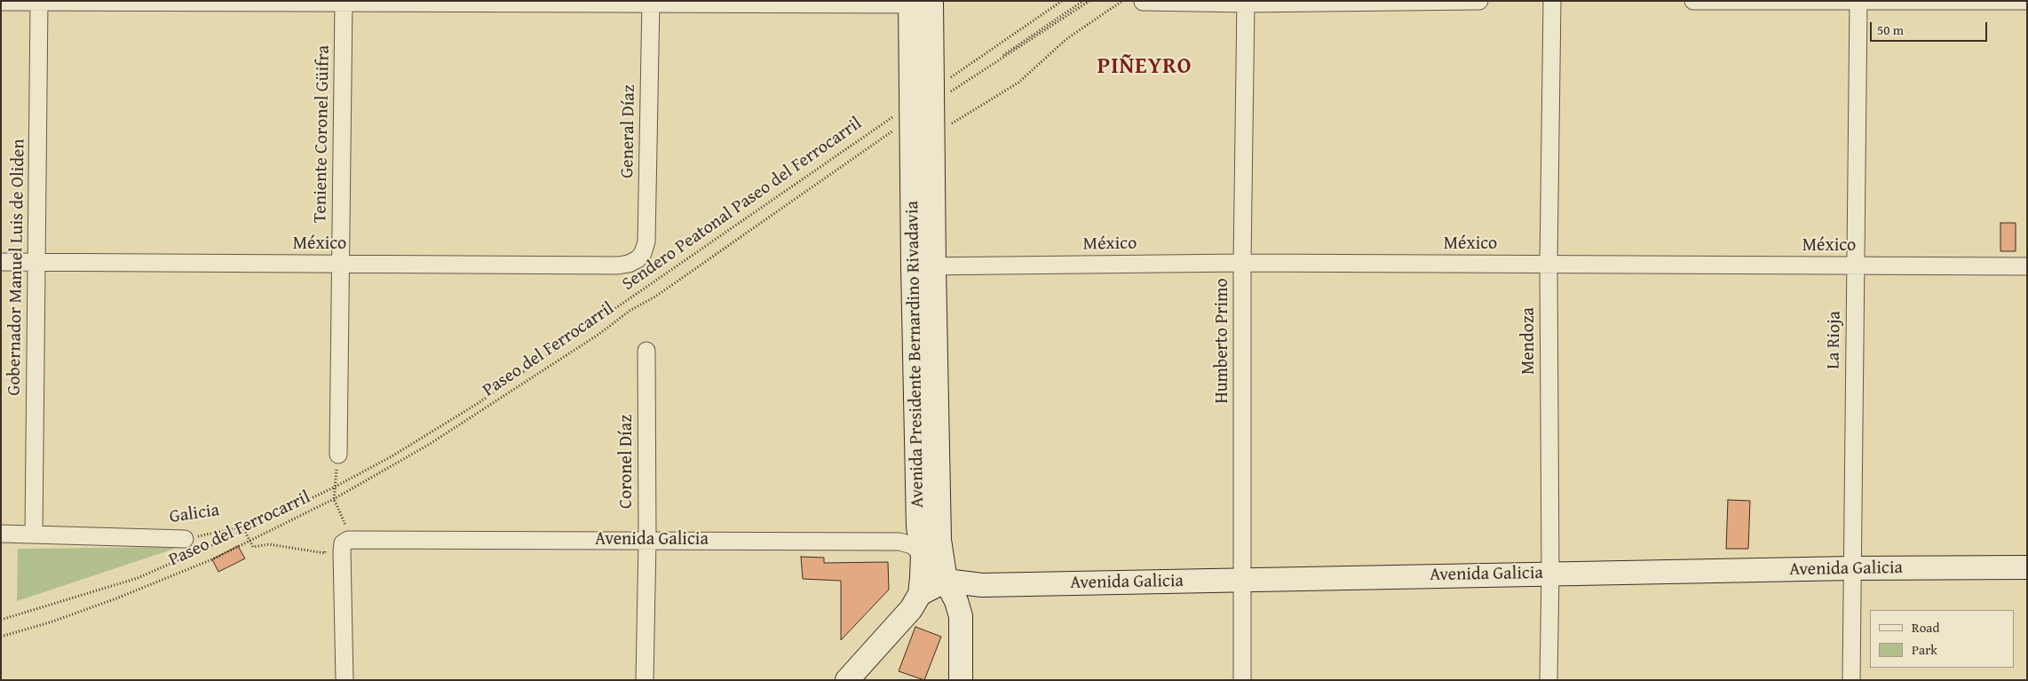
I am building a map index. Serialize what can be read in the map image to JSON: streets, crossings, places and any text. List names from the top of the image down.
{
  "streets": {
    "main road": ["Avenida Presidente Bernardino Rivadavia", "Avenida Galicia"],
    "street": [
      "General Díaz",
      "Teniente Coronel Güifra",
      "México",
      "Gobernador Manuel Luis de Oliden",
      "La Rioja",
      "Humberto Primo",
      "Mendoza",
      "Coronel Díaz",
      "Galicia"
    ],
    "path": ["Sendero Peatonal Paseo del Ferrocarril", "Paseo del Ferrocarril"]
  },
  "crossings": [
    ["General Díaz", "México"],
    ["Teniente Coronel Güifra", "México"],
    ["Sendero Peatonal Paseo del Ferrocarril", "Paseo del Ferrocarril"],
    ["Sendero Peatonal Paseo del Ferrocarril", "Avenida Presidente Bernardino Rivadavia"],
    ["Sendero Peatonal Paseo del Ferrocarril", "Galicia"],
    ["México", "Gobernador Manuel Luis de Oliden"],
    ["México", "La Rioja"],
    ["México", "Humberto Primo"],
    ["México", "Mendoza"],
    ["México", "Avenida Presidente Bernardino Rivadavia"],
    ["Gobernador Manuel Luis de Oliden", "Galicia"],
    ["La Rioja", "Avenida Galicia"],
    ["Humberto Primo", "Avenida Galicia"],
    ["Mendoza", "Avenida Galicia"],
    ["Paseo del Ferrocarril", "Avenida Presidente Bernardino Rivadavia"],
    ["Paseo del Ferrocarril", "Galicia"],
    ["Avenida Presidente Bernardino Rivadavia", "Avenida Galicia"],
    ["Coronel Díaz", "Avenida Galicia"]
  ],
  "districts": ["PIÑEYRO"],
  "legend": ["Road", "Park"],
  "scale_bar": "50 m"
}
